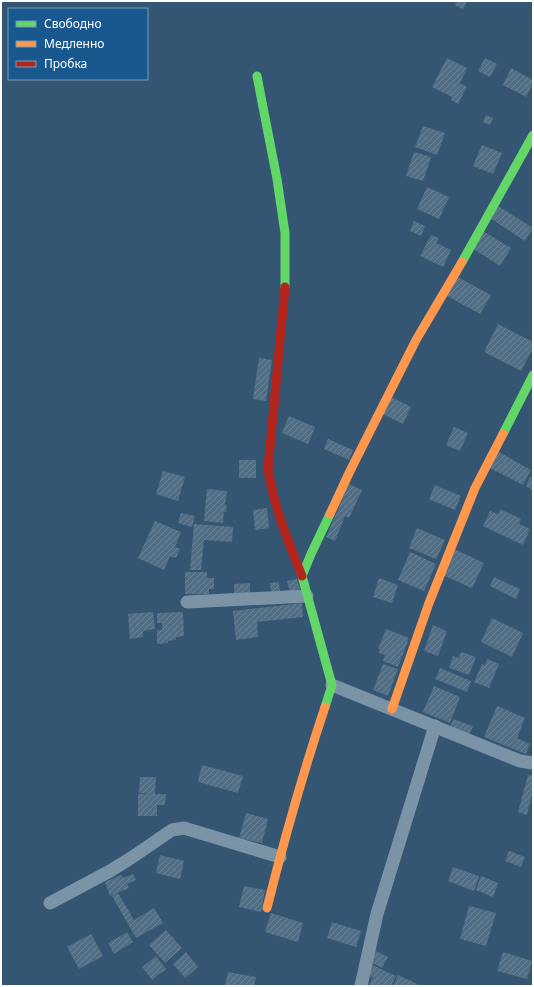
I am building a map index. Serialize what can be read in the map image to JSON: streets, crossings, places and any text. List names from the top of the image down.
{
  "legend": ["Свободно", "Медленно", "Пробка"]
}
